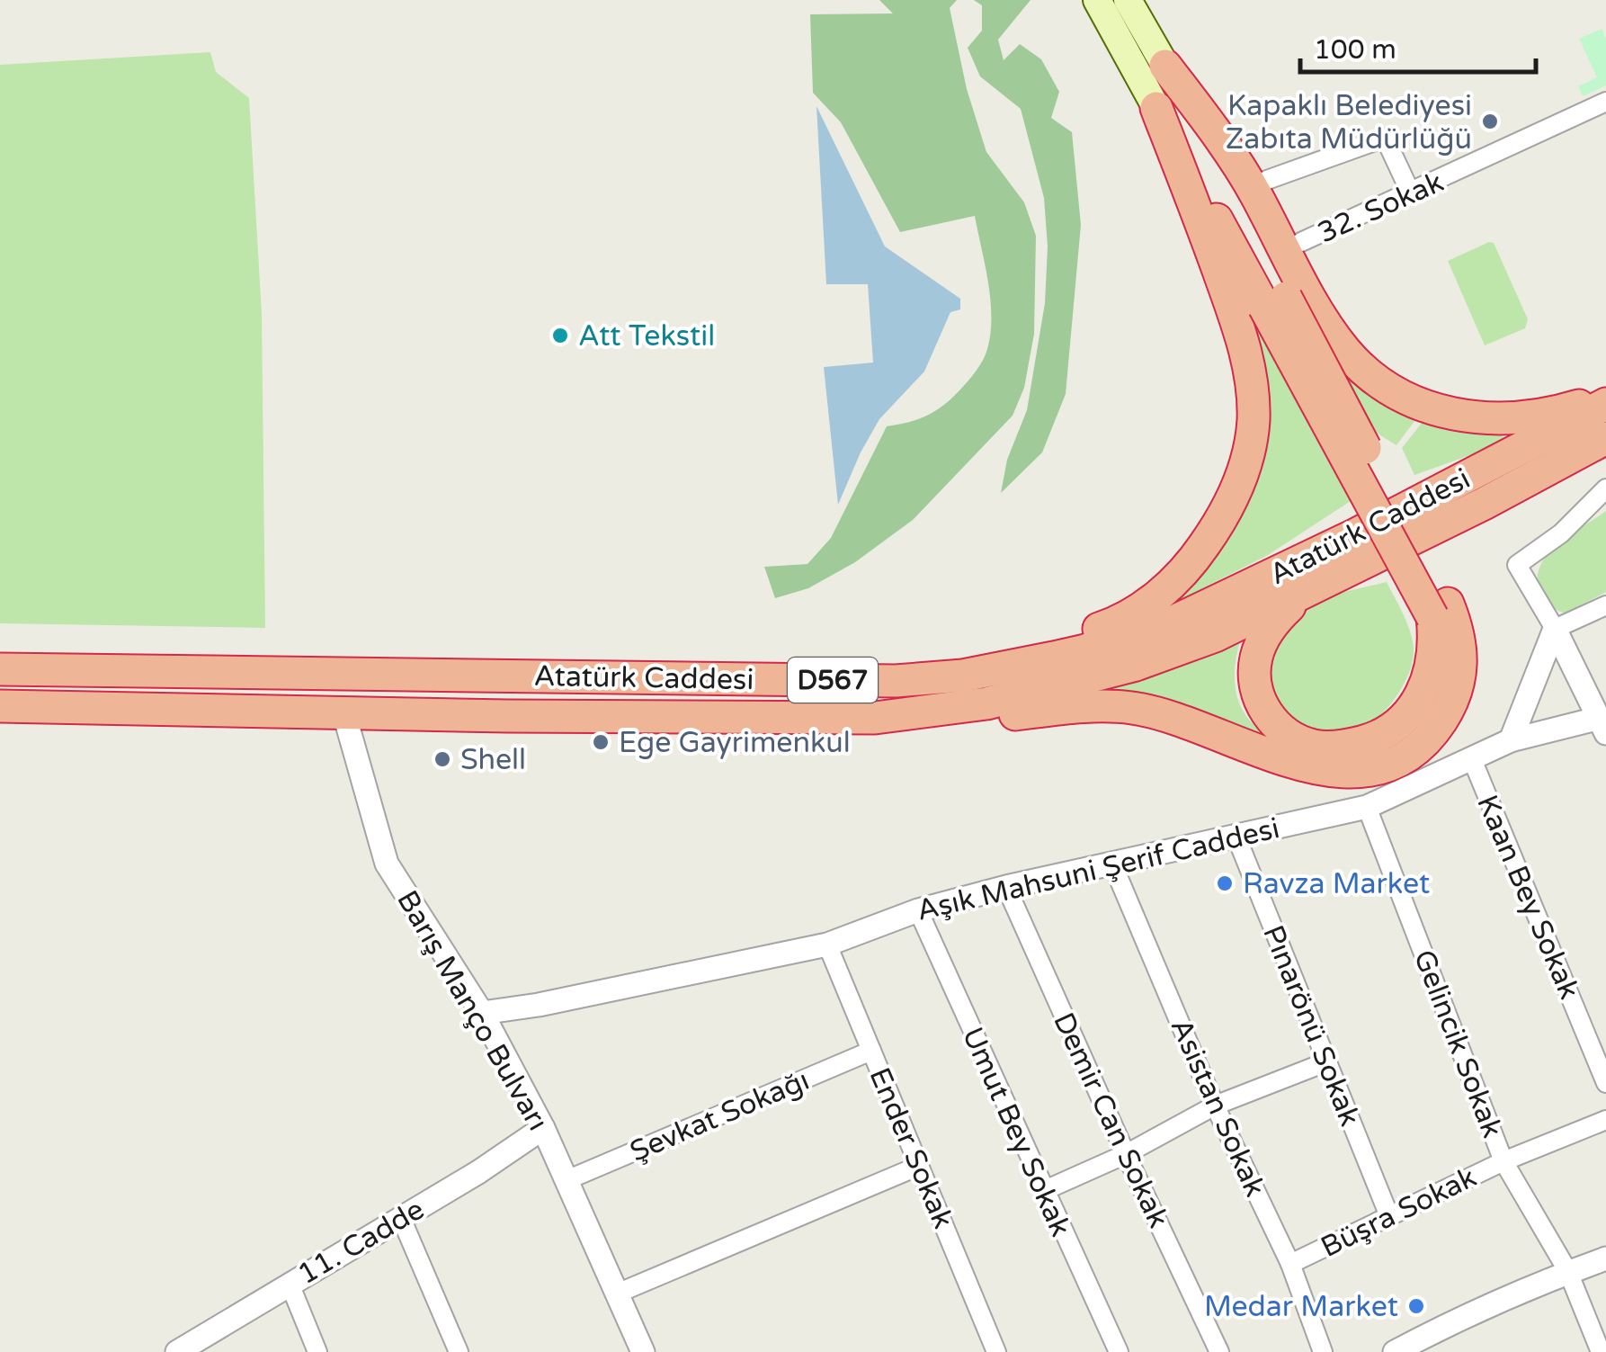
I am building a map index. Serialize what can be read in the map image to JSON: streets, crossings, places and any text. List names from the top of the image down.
{
  "streets": {
    "highway": ["Atatürk Caddesi", "D567"],
    "street": [
      "32. Sokak",
      "Aşık Mahsuni Şerif Caddesi",
      "Kaan Bey Sokak",
      "Barış Manço Bulvarı",
      "Pınarönü Sokak",
      "Gelincik Sokak",
      "Asistan Sokak",
      "Şevkat Sokağı",
      "Demir Can Sokak",
      "Umut Bey Sokak",
      "Ender Sokak",
      "Büşra Sokak",
      "11. Cadde"
    ]
  },
  "crossings": [
    ["Atatürk Caddesi", "D567"],
    ["D567", "Barış Manço Bulvarı"],
    ["Aşık Mahsuni Şerif Caddesi", "Kaan Bey Sokak"],
    ["Aşık Mahsuni Şerif Caddesi", "Barış Manço Bulvarı"],
    ["Aşık Mahsuni Şerif Caddesi", "Pınarönü Sokak"],
    ["Aşık Mahsuni Şerif Caddesi", "Gelincik Sokak"],
    ["Aşık Mahsuni Şerif Caddesi", "Asistan Sokak"],
    ["Aşık Mahsuni Şerif Caddesi", "Demir Can Sokak"],
    ["Aşık Mahsuni Şerif Caddesi", "Umut Bey Sokak"],
    ["Aşık Mahsuni Şerif Caddesi", "Ender Sokak"],
    ["Barış Manço Bulvarı", "Şevkat Sokağı"],
    ["Barış Manço Bulvarı", "11. Cadde"],
    ["Pınarönü Sokak", "Büşra Sokak"],
    ["Gelincik Sokak", "Büşra Sokak"],
    ["Asistan Sokak", "Büşra Sokak"],
    ["Şevkat Sokağı", "Ender Sokak"]
  ],
  "places": [
    "Kapaklı Belediyesi Zabıta Müdürlüğü",
    "Att Tekstil",
    "Ege Gayrimenkul",
    "Shell",
    "Ravza Market",
    "Medar Market"
  ],
  "scale_bar": "100 m"
}
